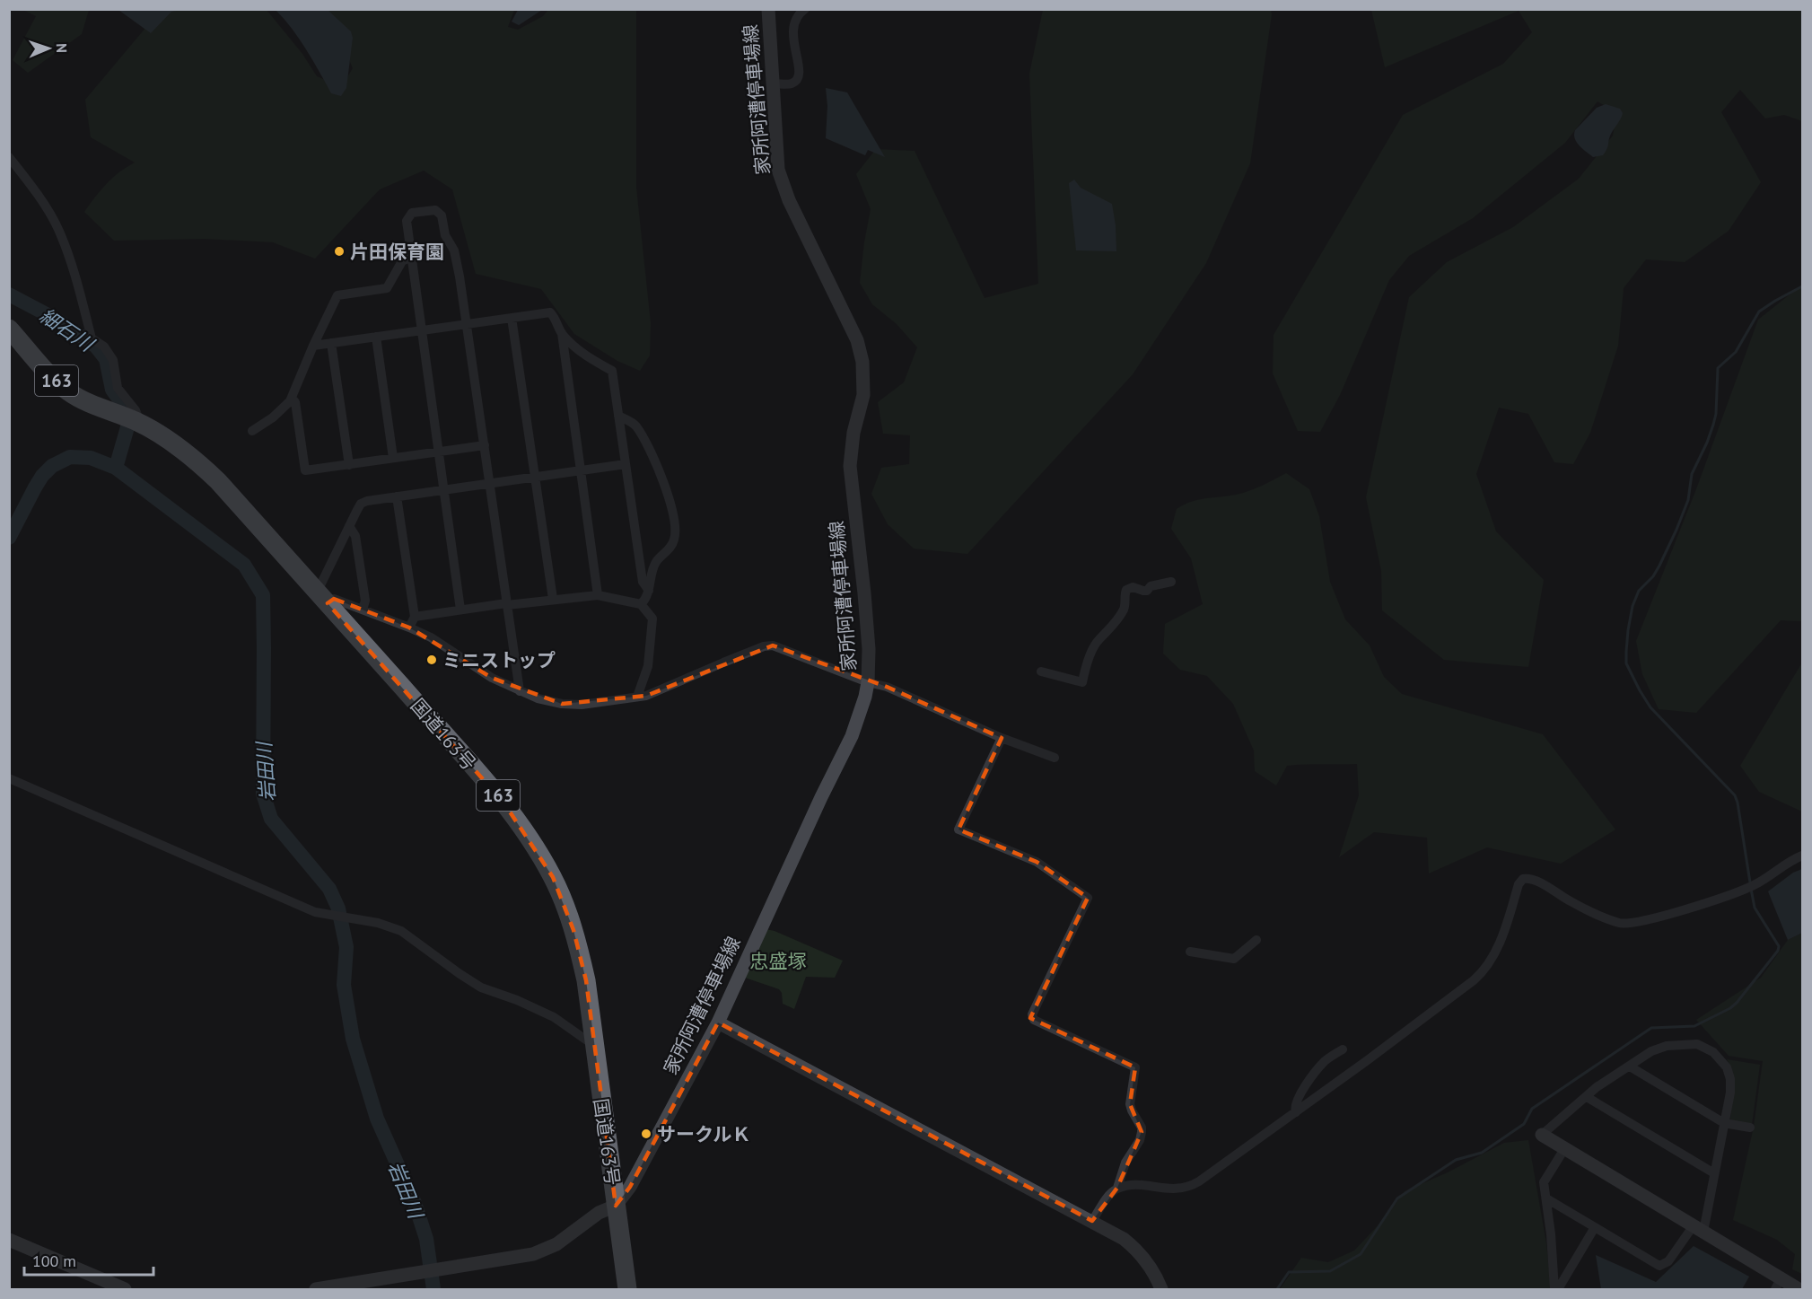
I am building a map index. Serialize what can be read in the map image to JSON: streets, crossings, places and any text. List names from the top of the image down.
{
  "streets": {
    "highway": ["163", "国道163号"],
    "main road": ["家所阿漕停車場線"]
  },
  "crossings": [
    ["家所阿漕停車場線", "国道163号"]
  ],
  "water": ["細石川", "岩田川"],
  "parks": ["忠盛塚"],
  "places": ["片田保育園", "ミニストップ", "サークルＫ"],
  "scale_bar": "100 m",
  "north": "right"
}
